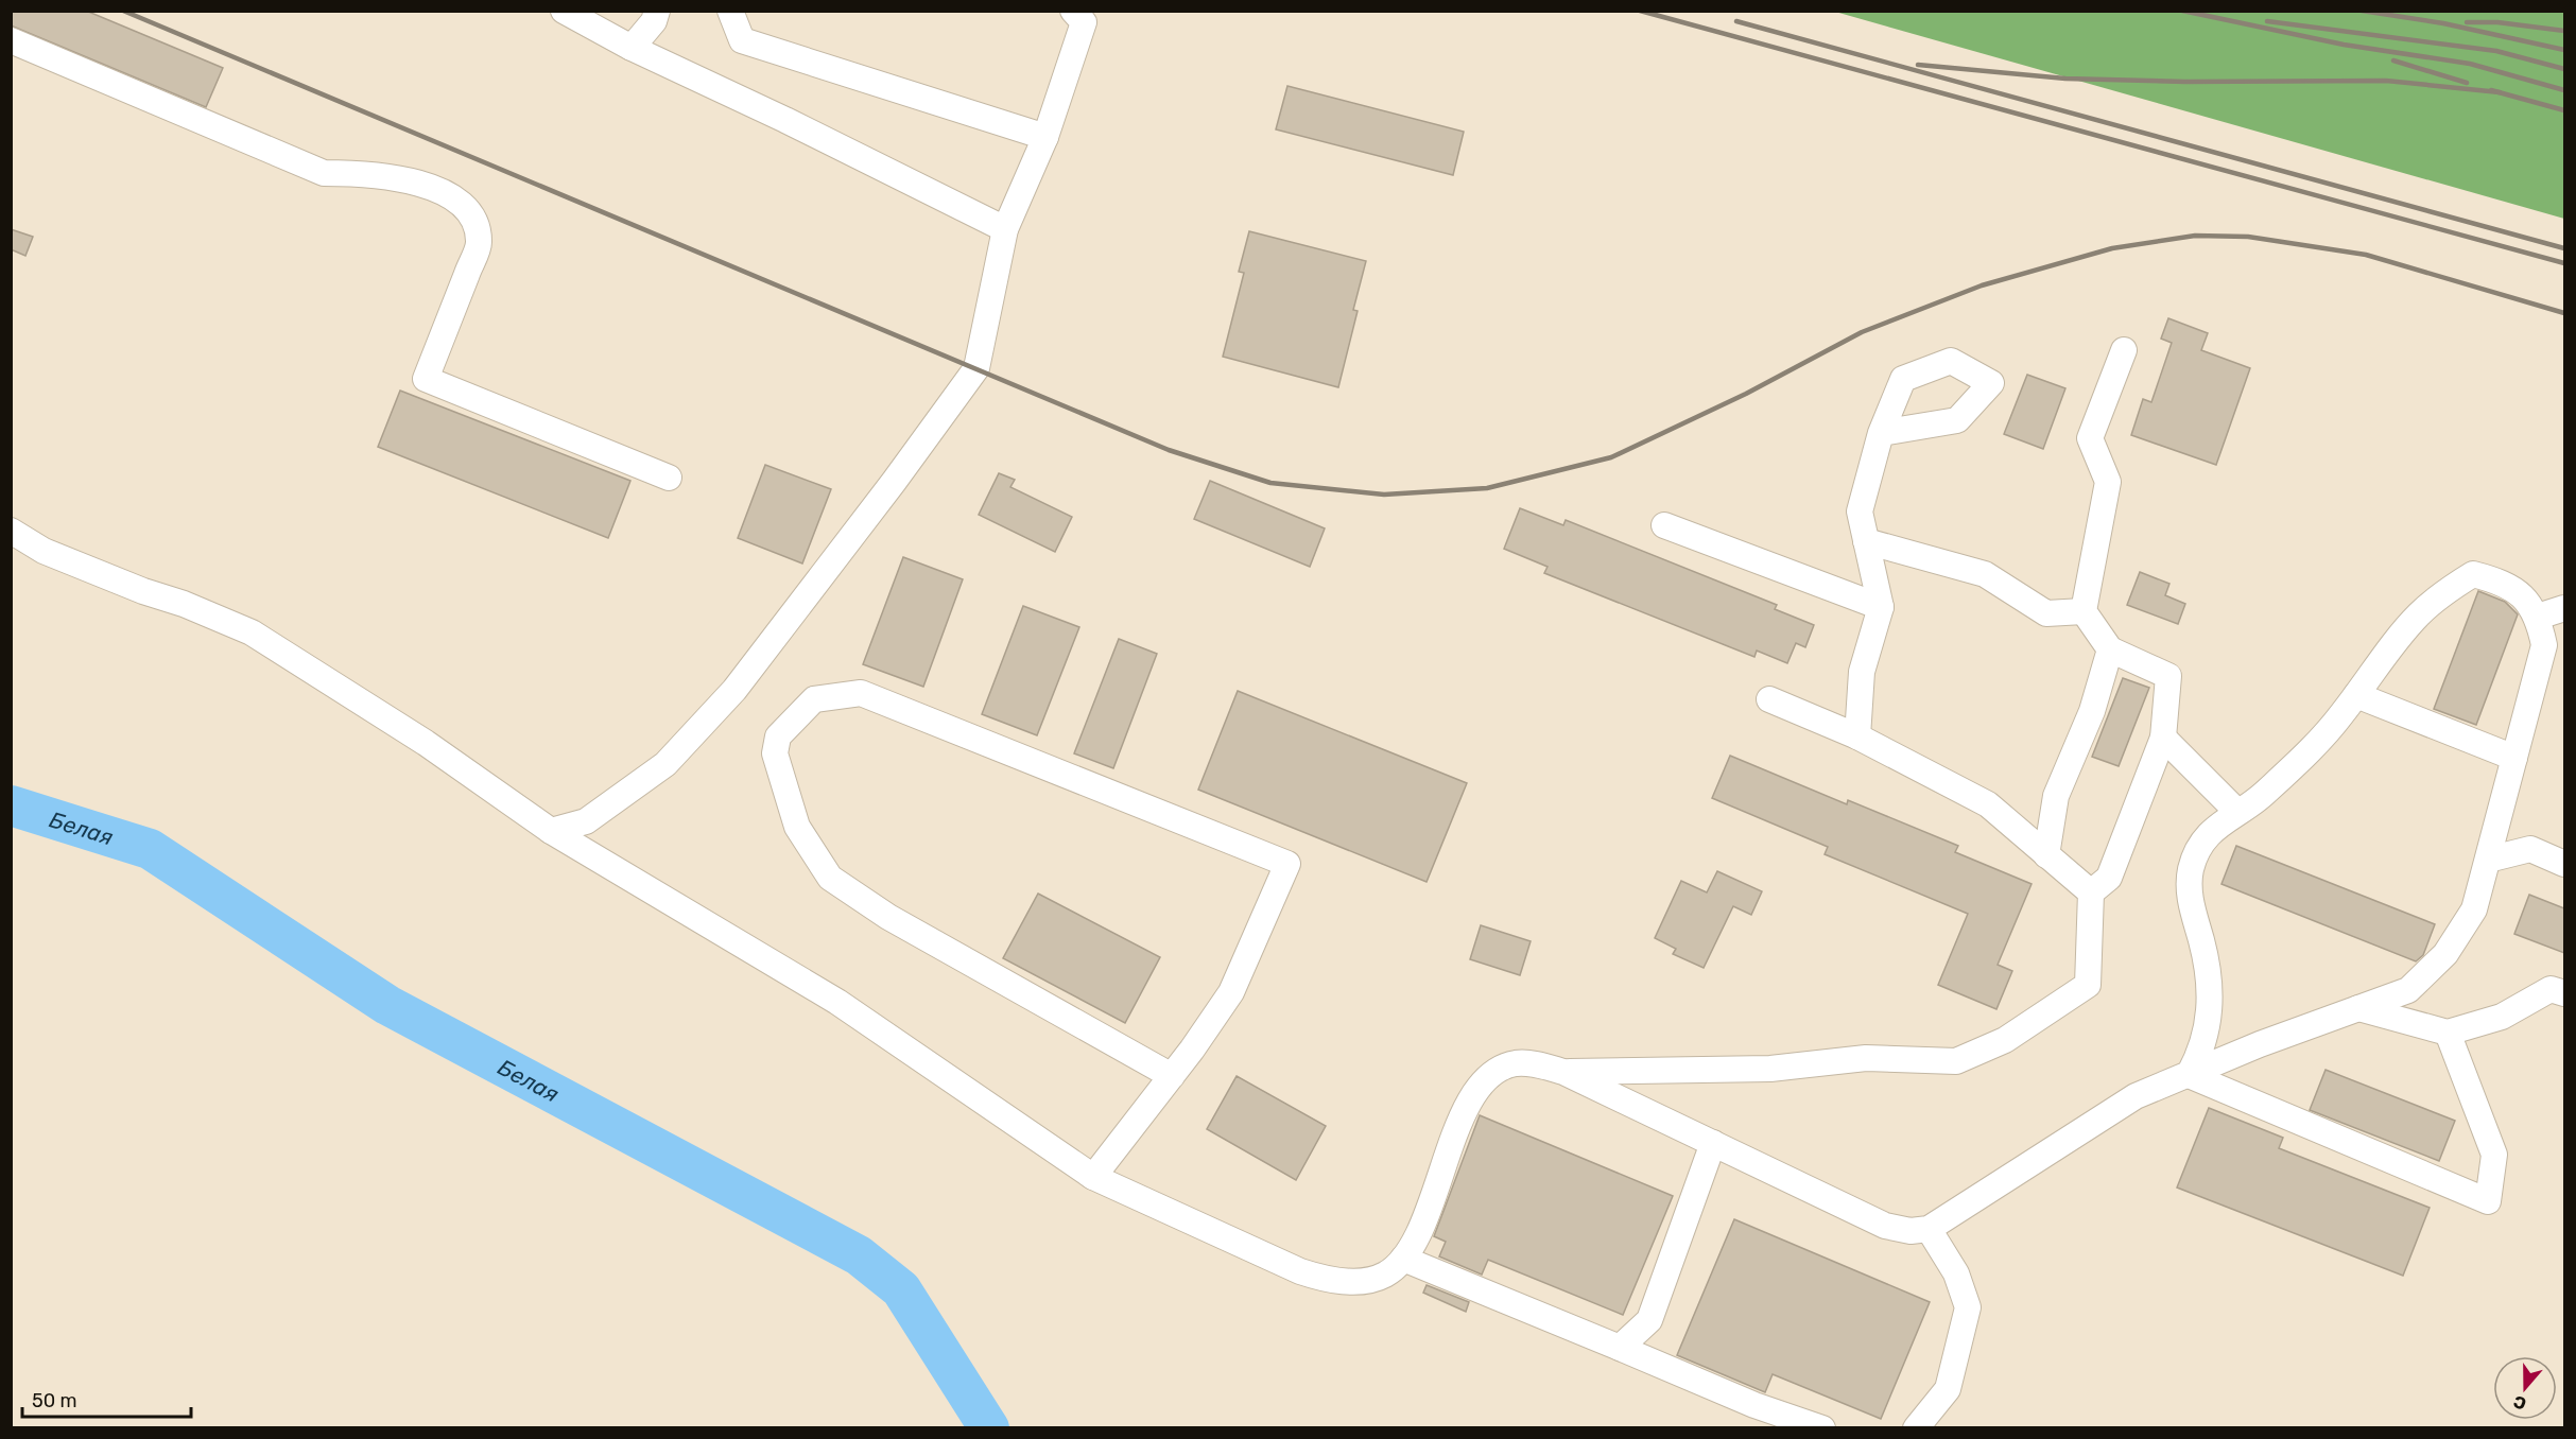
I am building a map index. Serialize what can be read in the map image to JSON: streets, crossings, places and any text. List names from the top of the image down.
{
  "water": ["Белая"],
  "scale_bar": "50 m",
  "north": "bottom"
}
